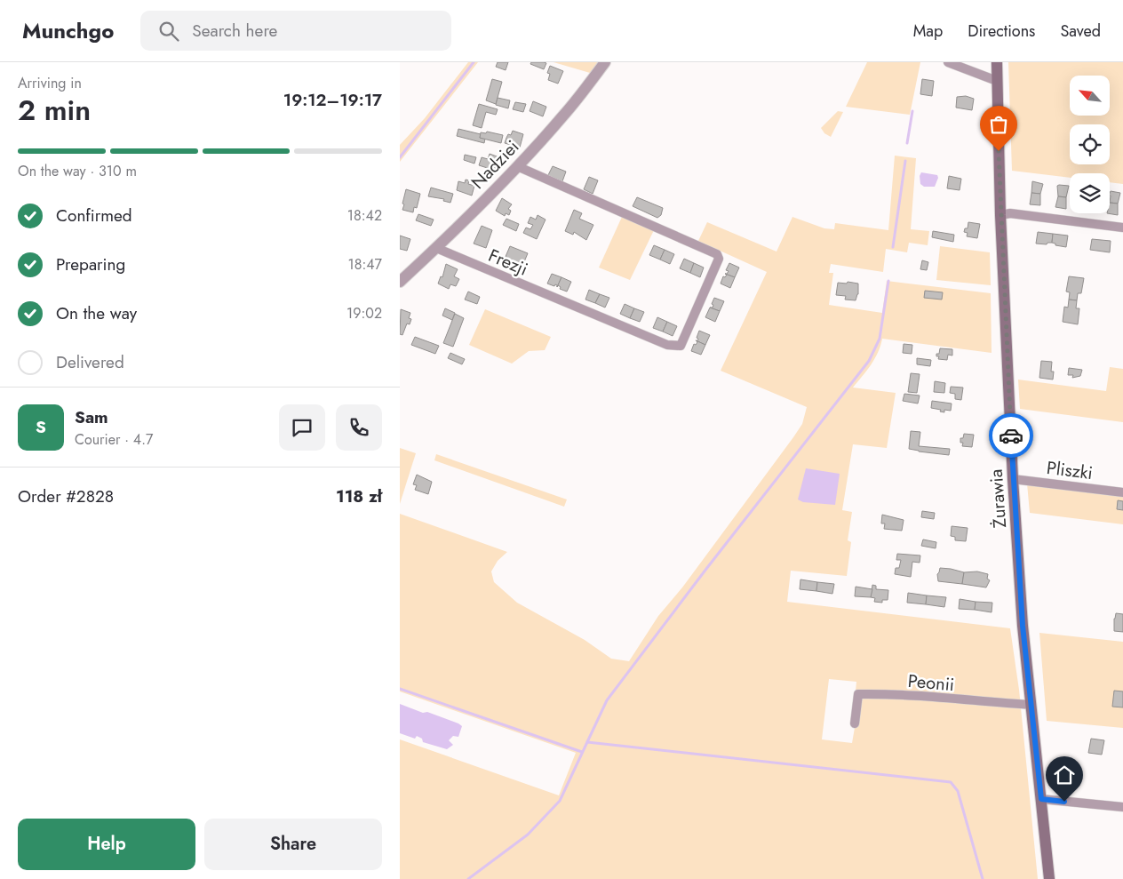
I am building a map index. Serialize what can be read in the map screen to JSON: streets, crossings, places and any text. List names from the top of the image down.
{
  "streets": {
    "main road": ["Żurawia"],
    "street": [
      "Nadziei",
      "Frezji",
      "Pliszki",
      "Peonii"
    ]
  },
  "crossings": [
    ["Nadziei", "Frezji"],
    ["Pliszki", "Żurawia"],
    ["Żurawia", "Peonii"]
  ],
  "north": "top left",
  "page": {
    "header": "Munchgo",
    "search": "Search here",
    "nav": ["Map", "Directions", "Saved"],
    "heading": ["2 min", "Arriving in", "19:12–19:17"],
    "panel": [
      "Sam",
      "Courier · 4.7",
      "Order #2828",
      "118 zł"
    ],
    "bar": "On the way · 310 m",
    "list": [
      ["Confirmed", "18:42"],
      ["Preparing", "18:47"],
      ["On the way", "19:02"],
      "Delivered"
    ],
    "round": "S",
    "buttons": ["Help", "Share"]
  }
}
